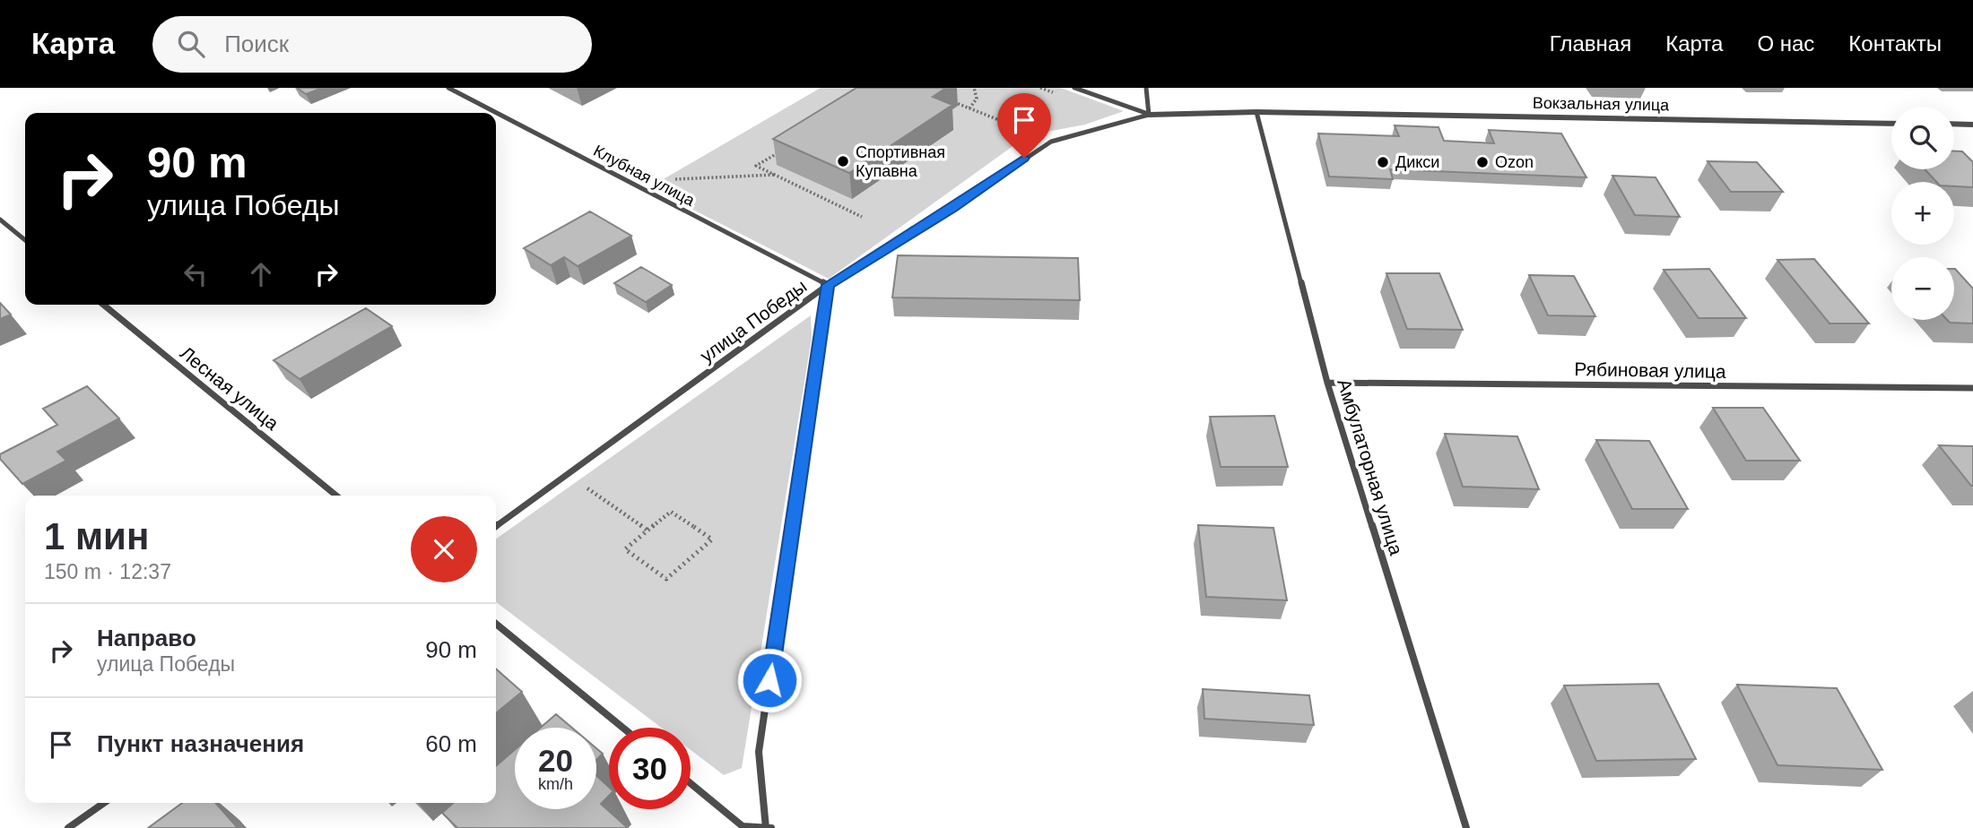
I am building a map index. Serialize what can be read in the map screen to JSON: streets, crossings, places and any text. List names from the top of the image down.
{
  "streets": {
    "street": [
      "Вокзальная улица",
      "Клубная улица",
      "улица Победы",
      "Рябиновая улица",
      "Лесная улица",
      "Амбулаторная улица"
    ]
  },
  "crossings": [
    ["Вокзальная улица", "улица Победы"],
    ["Вокзальная улица", "Амбулаторная улица"],
    ["Клубная улица", "улица Победы"],
    ["Рябиновая улица", "Амбулаторная улица"]
  ],
  "places": ["Спортивная Купавна", "Дикси", "Ozon"],
  "page": {
    "header": "Карта",
    "search": "Поиск",
    "nav": [
      "Главная",
      "Карта",
      "О нас",
      "Контакты"
    ],
    "map_buttons": ["+", "−"],
    "turn": ["90 m", "улица Победы"],
    "heading": ["1 мин", "150 m · 12:37"],
    "list": [
      {
        "name": "Направо",
        "note": "улица Победы",
        "value": "90 m"
      },
      {
        "name": "Пункт назначения",
        "value": "60 m"
      }
    ],
    "speed": "20 km/h",
    "limit": "30"
  }
}
